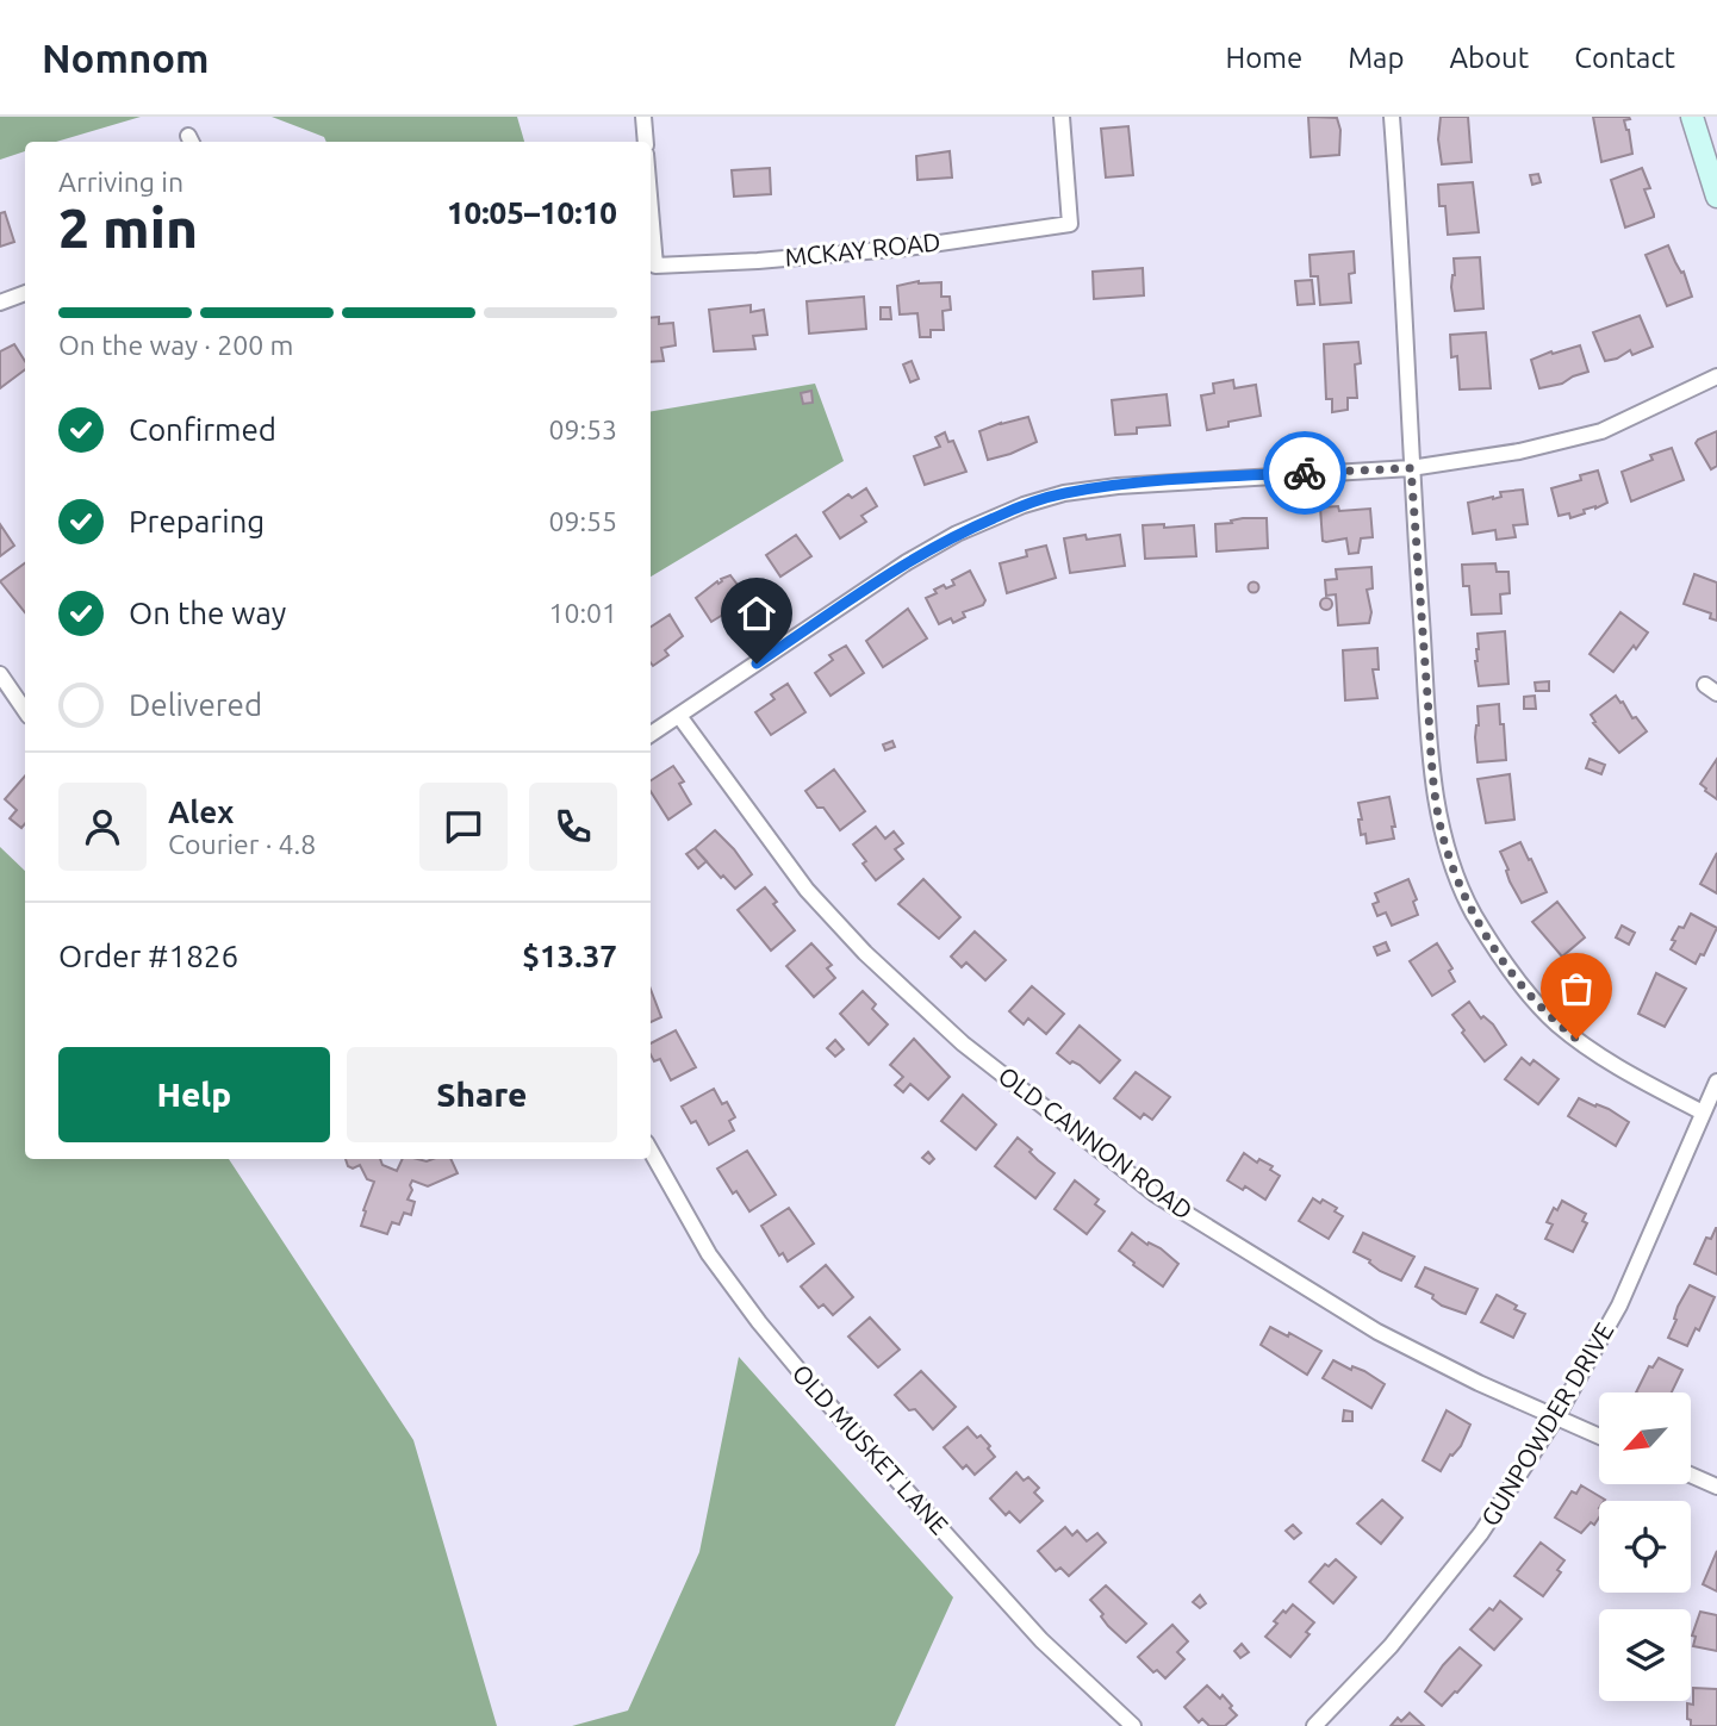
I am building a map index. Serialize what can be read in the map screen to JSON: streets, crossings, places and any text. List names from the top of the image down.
{
  "streets": {
    "street": [
      "MCKAY ROAD",
      "OLD CANNON ROAD",
      "GUNPOWDER DRIVE",
      "OLD MUSKET LANE"
    ]
  },
  "crossings": [
    ["OLD CANNON ROAD", "GUNPOWDER DRIVE"]
  ],
  "north": "bottom left",
  "page": {
    "header": "Nomnom",
    "nav": [
      "Home",
      "Map",
      "About",
      "Contact"
    ],
    "heading": ["2 min", "Arriving in", "10:05–10:10"],
    "panel": [
      "Alex",
      "Courier · 4.8",
      "Order #1826",
      "$13.37"
    ],
    "bar": "On the way · 200 m",
    "list": [
      ["Confirmed", "09:53"],
      ["Preparing", "09:55"],
      ["On the way", "10:01"],
      "Delivered"
    ],
    "buttons": ["Help", "Share"]
  }
}
